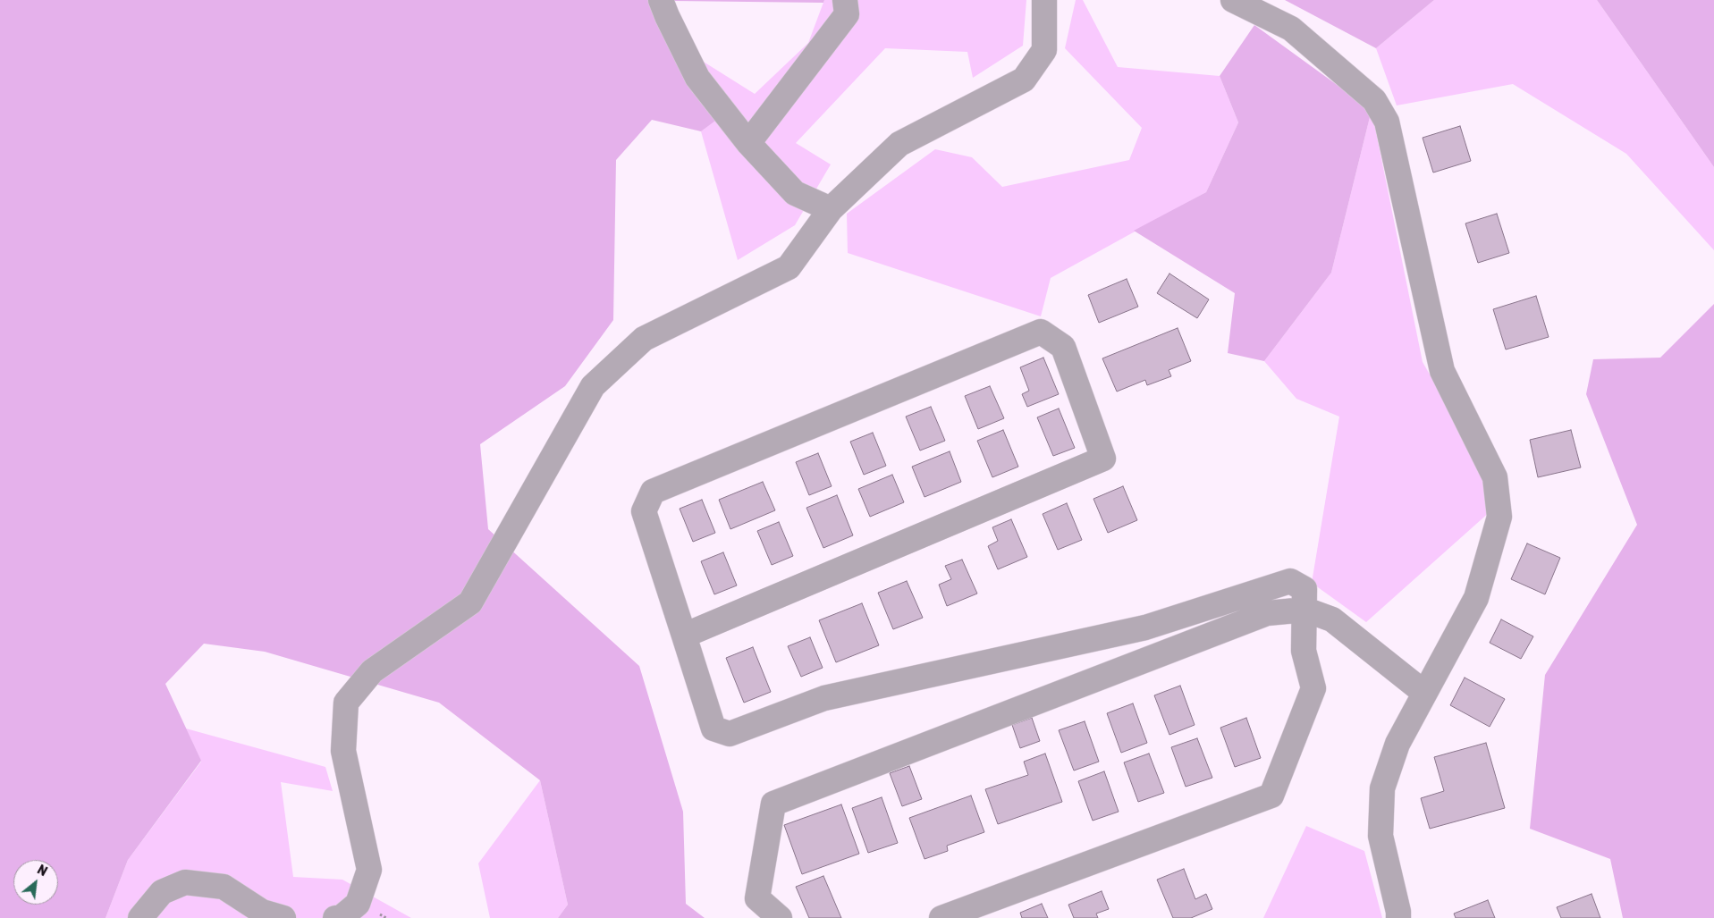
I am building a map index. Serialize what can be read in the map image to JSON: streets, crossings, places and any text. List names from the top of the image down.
{
  "north": "top right"
}
